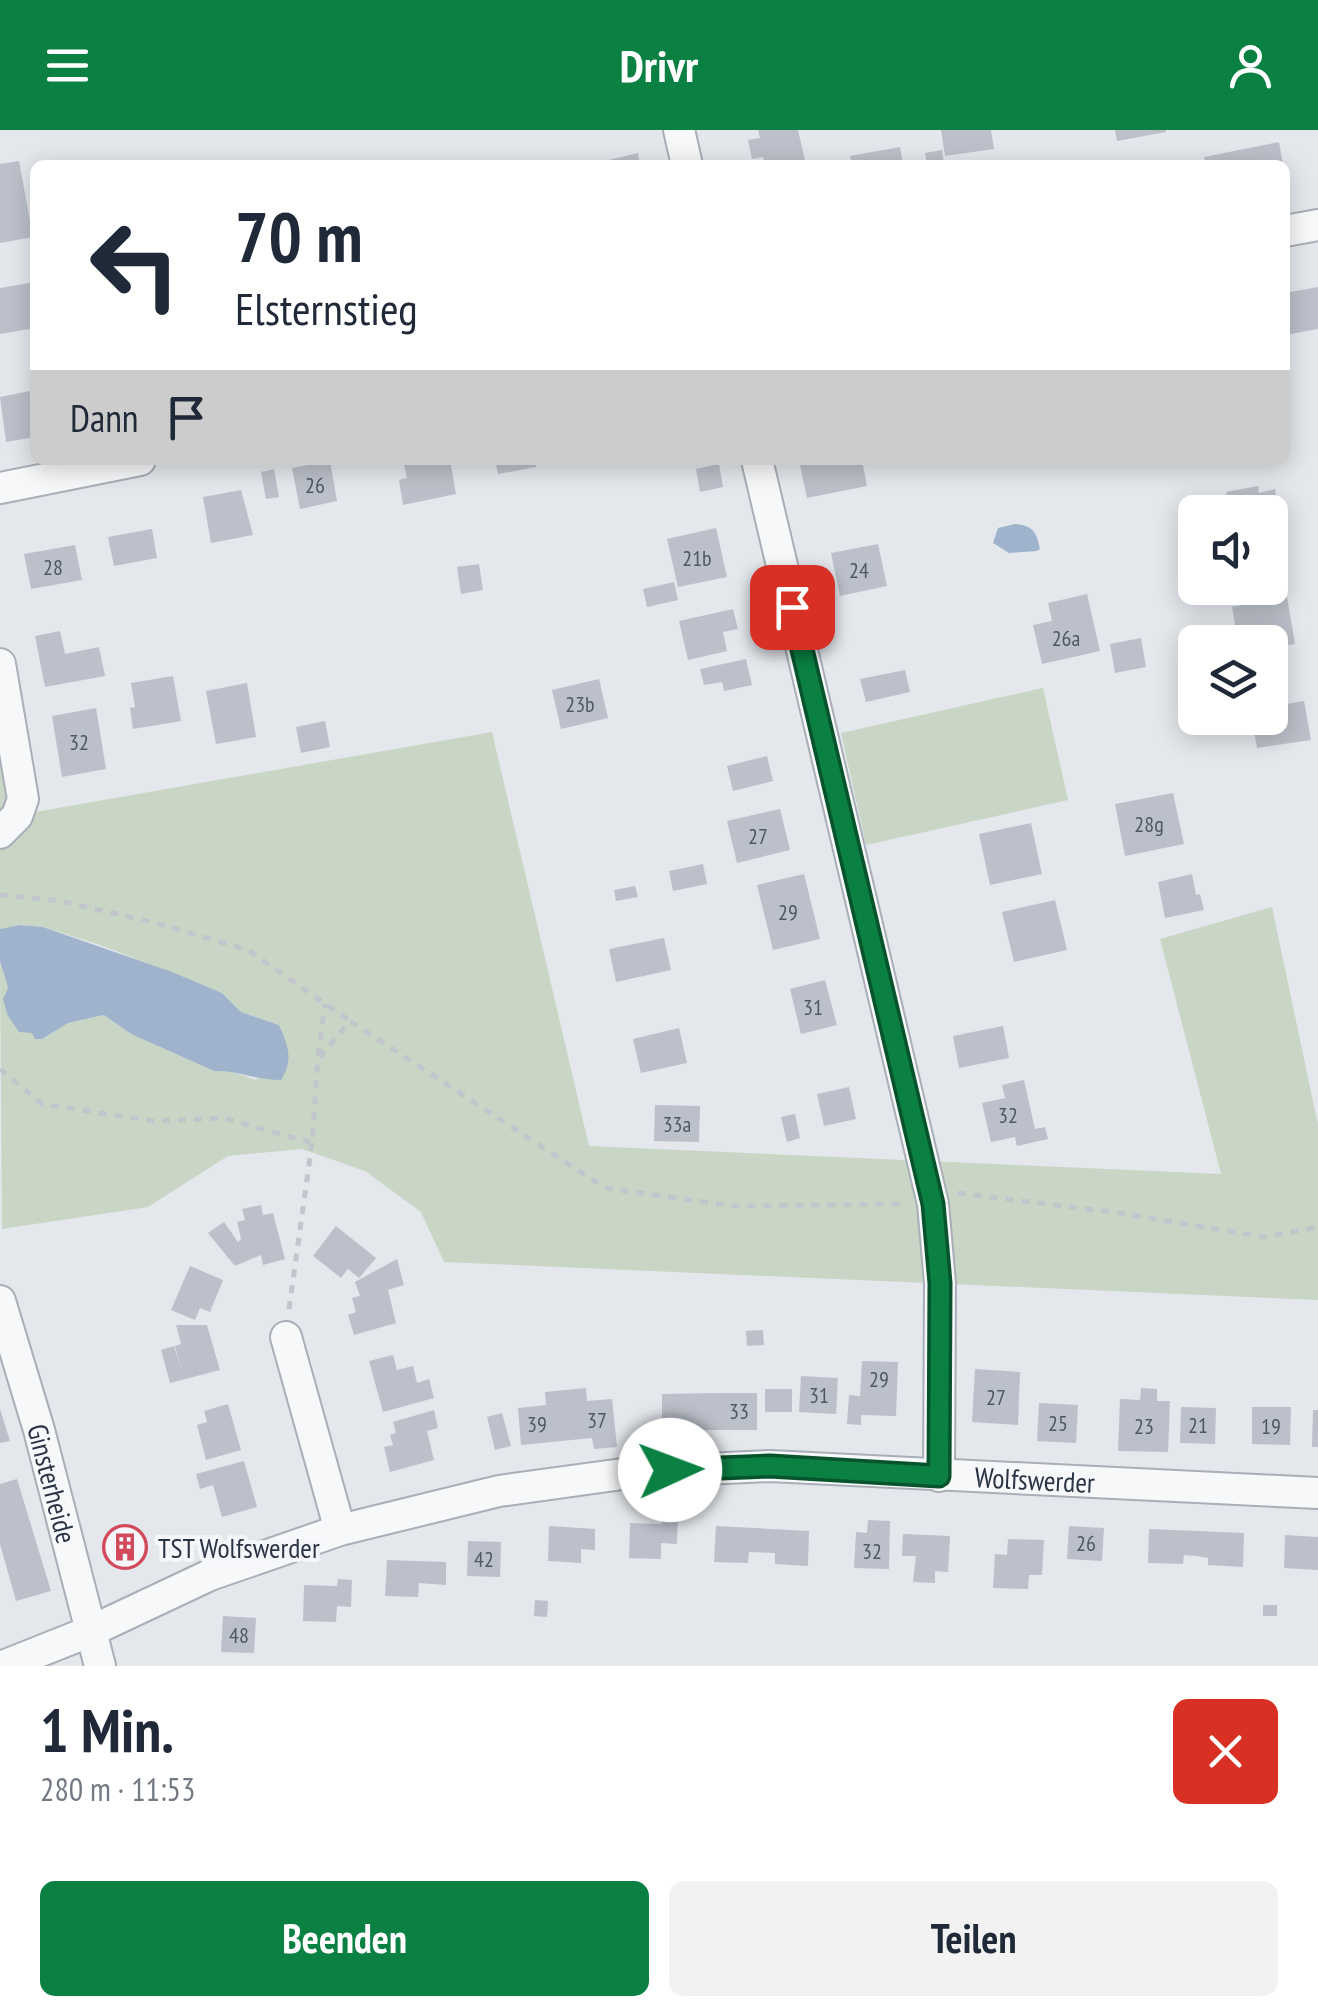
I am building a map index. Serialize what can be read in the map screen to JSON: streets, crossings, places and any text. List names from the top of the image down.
{
  "streets": {
    "street": ["Wolfswerder", "Ginsterheide"]
  },
  "crossings": [
    ["Wolfswerder", "Ginsterheide"]
  ],
  "places": {
    "building": ["TST Wolfswerder"]
  },
  "house_numbers": [
    "26",
    "21b",
    "28",
    "24",
    "26a",
    "23b",
    "32",
    "28g",
    "27",
    "29",
    "31",
    "32",
    "33a",
    "29",
    "31",
    "27",
    "33",
    "37",
    "25",
    "39",
    "21",
    "23",
    "19",
    "26",
    "32",
    "42",
    "48"
  ],
  "page": {
    "header": "Drivr",
    "turn": ["70 m", "Elsternstieg"],
    "then": "Dann",
    "heading": ["1 Min.", "280 m · 11:53"],
    "buttons": ["Beenden", "Teilen"]
  }
}
